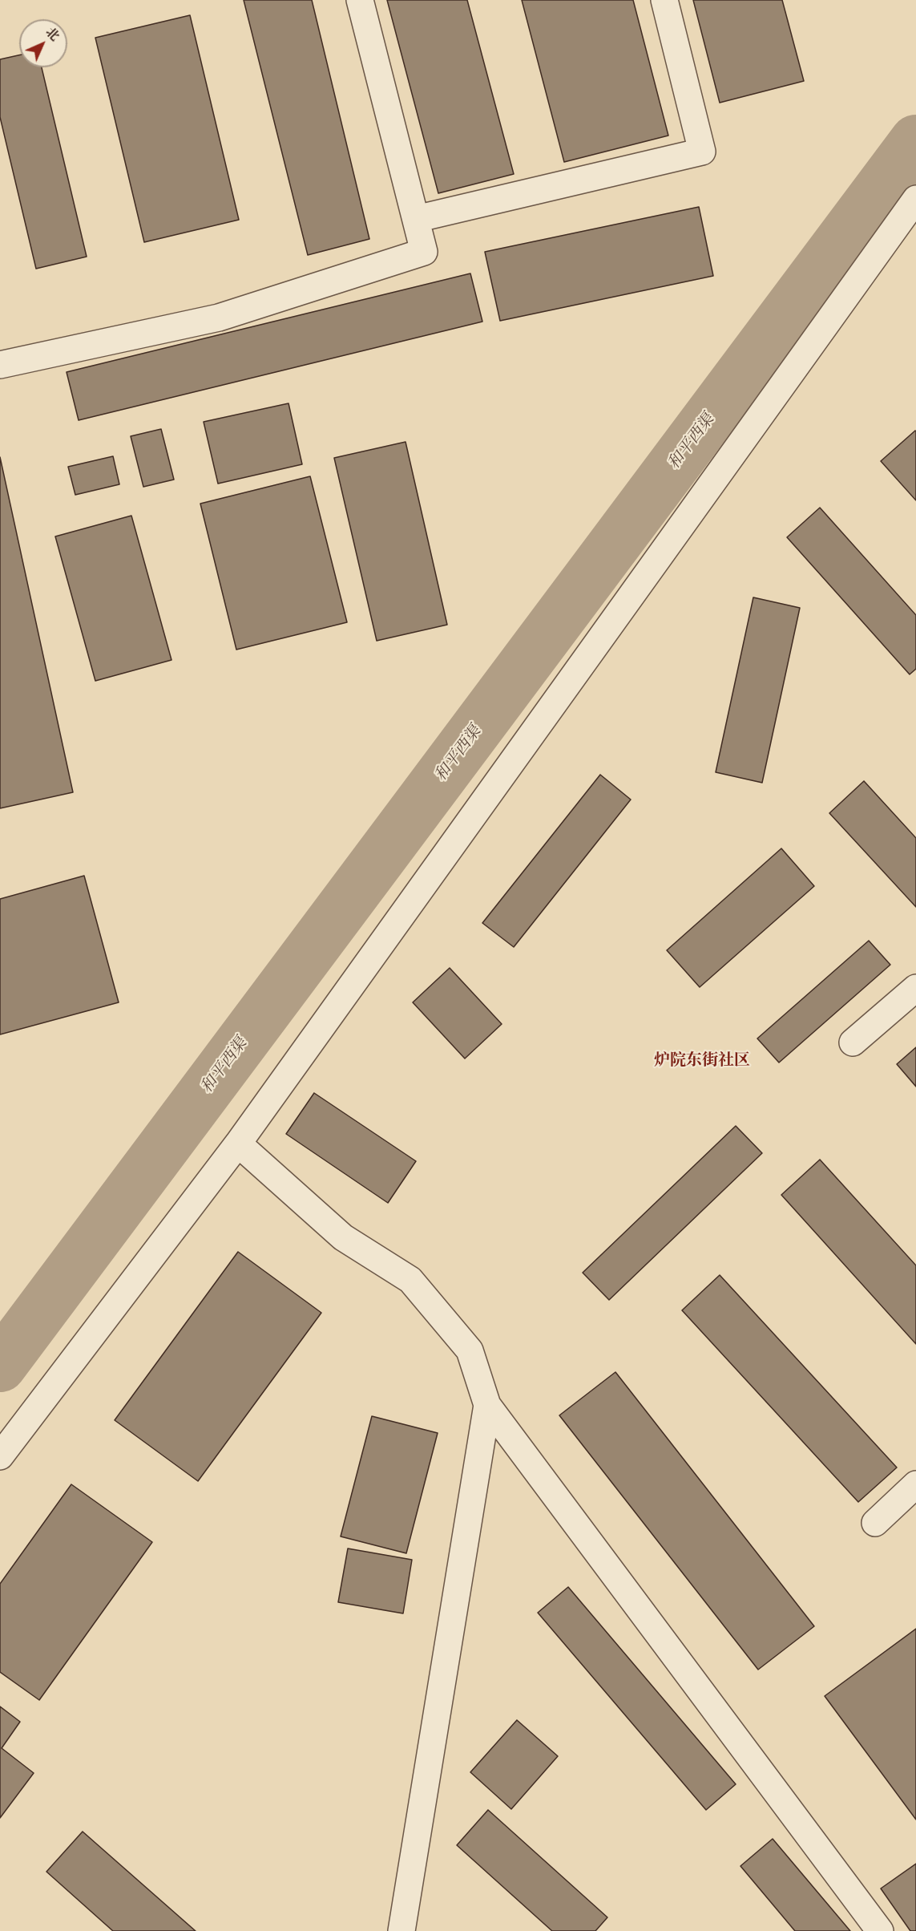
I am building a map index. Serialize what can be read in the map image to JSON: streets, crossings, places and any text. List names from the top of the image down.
{
  "districts": ["炉院东街社区"],
  "water": ["和平西渠"],
  "north": "top right"
}
